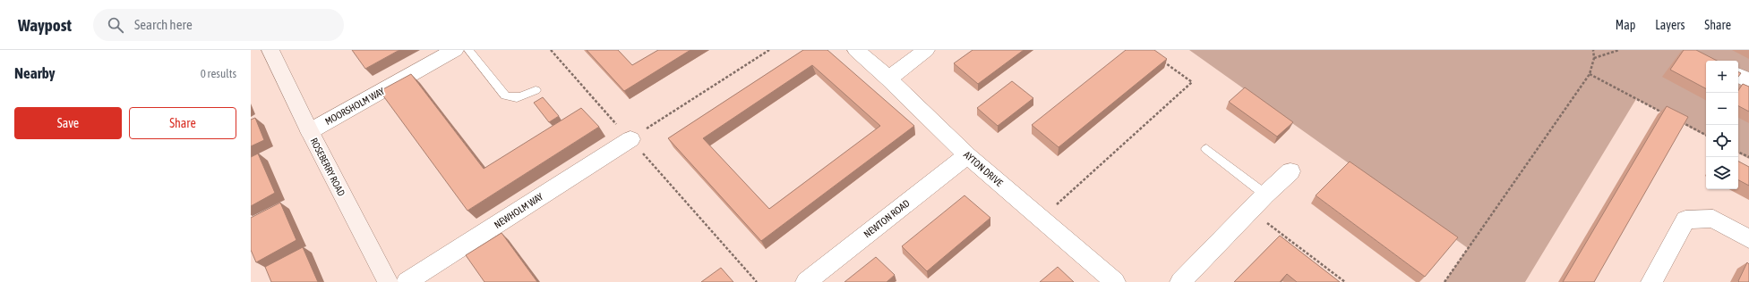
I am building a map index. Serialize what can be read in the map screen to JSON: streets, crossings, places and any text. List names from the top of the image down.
{
  "streets": {
    "street": [
      "MOORSHOLM WAY",
      "ROSEBERRY ROAD",
      "AYTON DRIVE",
      "NEWHOLM WAY",
      "NEWTON ROAD"
    ]
  },
  "crossings": [
    ["MOORSHOLM WAY", "ROSEBERRY ROAD"],
    ["AYTON DRIVE", "NEWTON ROAD"]
  ],
  "page": {
    "header": "Waypost",
    "search": "Search here",
    "nav": ["Map", "Layers", "Share"],
    "heading": ["Nearby", "0 results"],
    "map_buttons": ["+", "−"],
    "buttons": ["Save", "Share"]
  }
}
